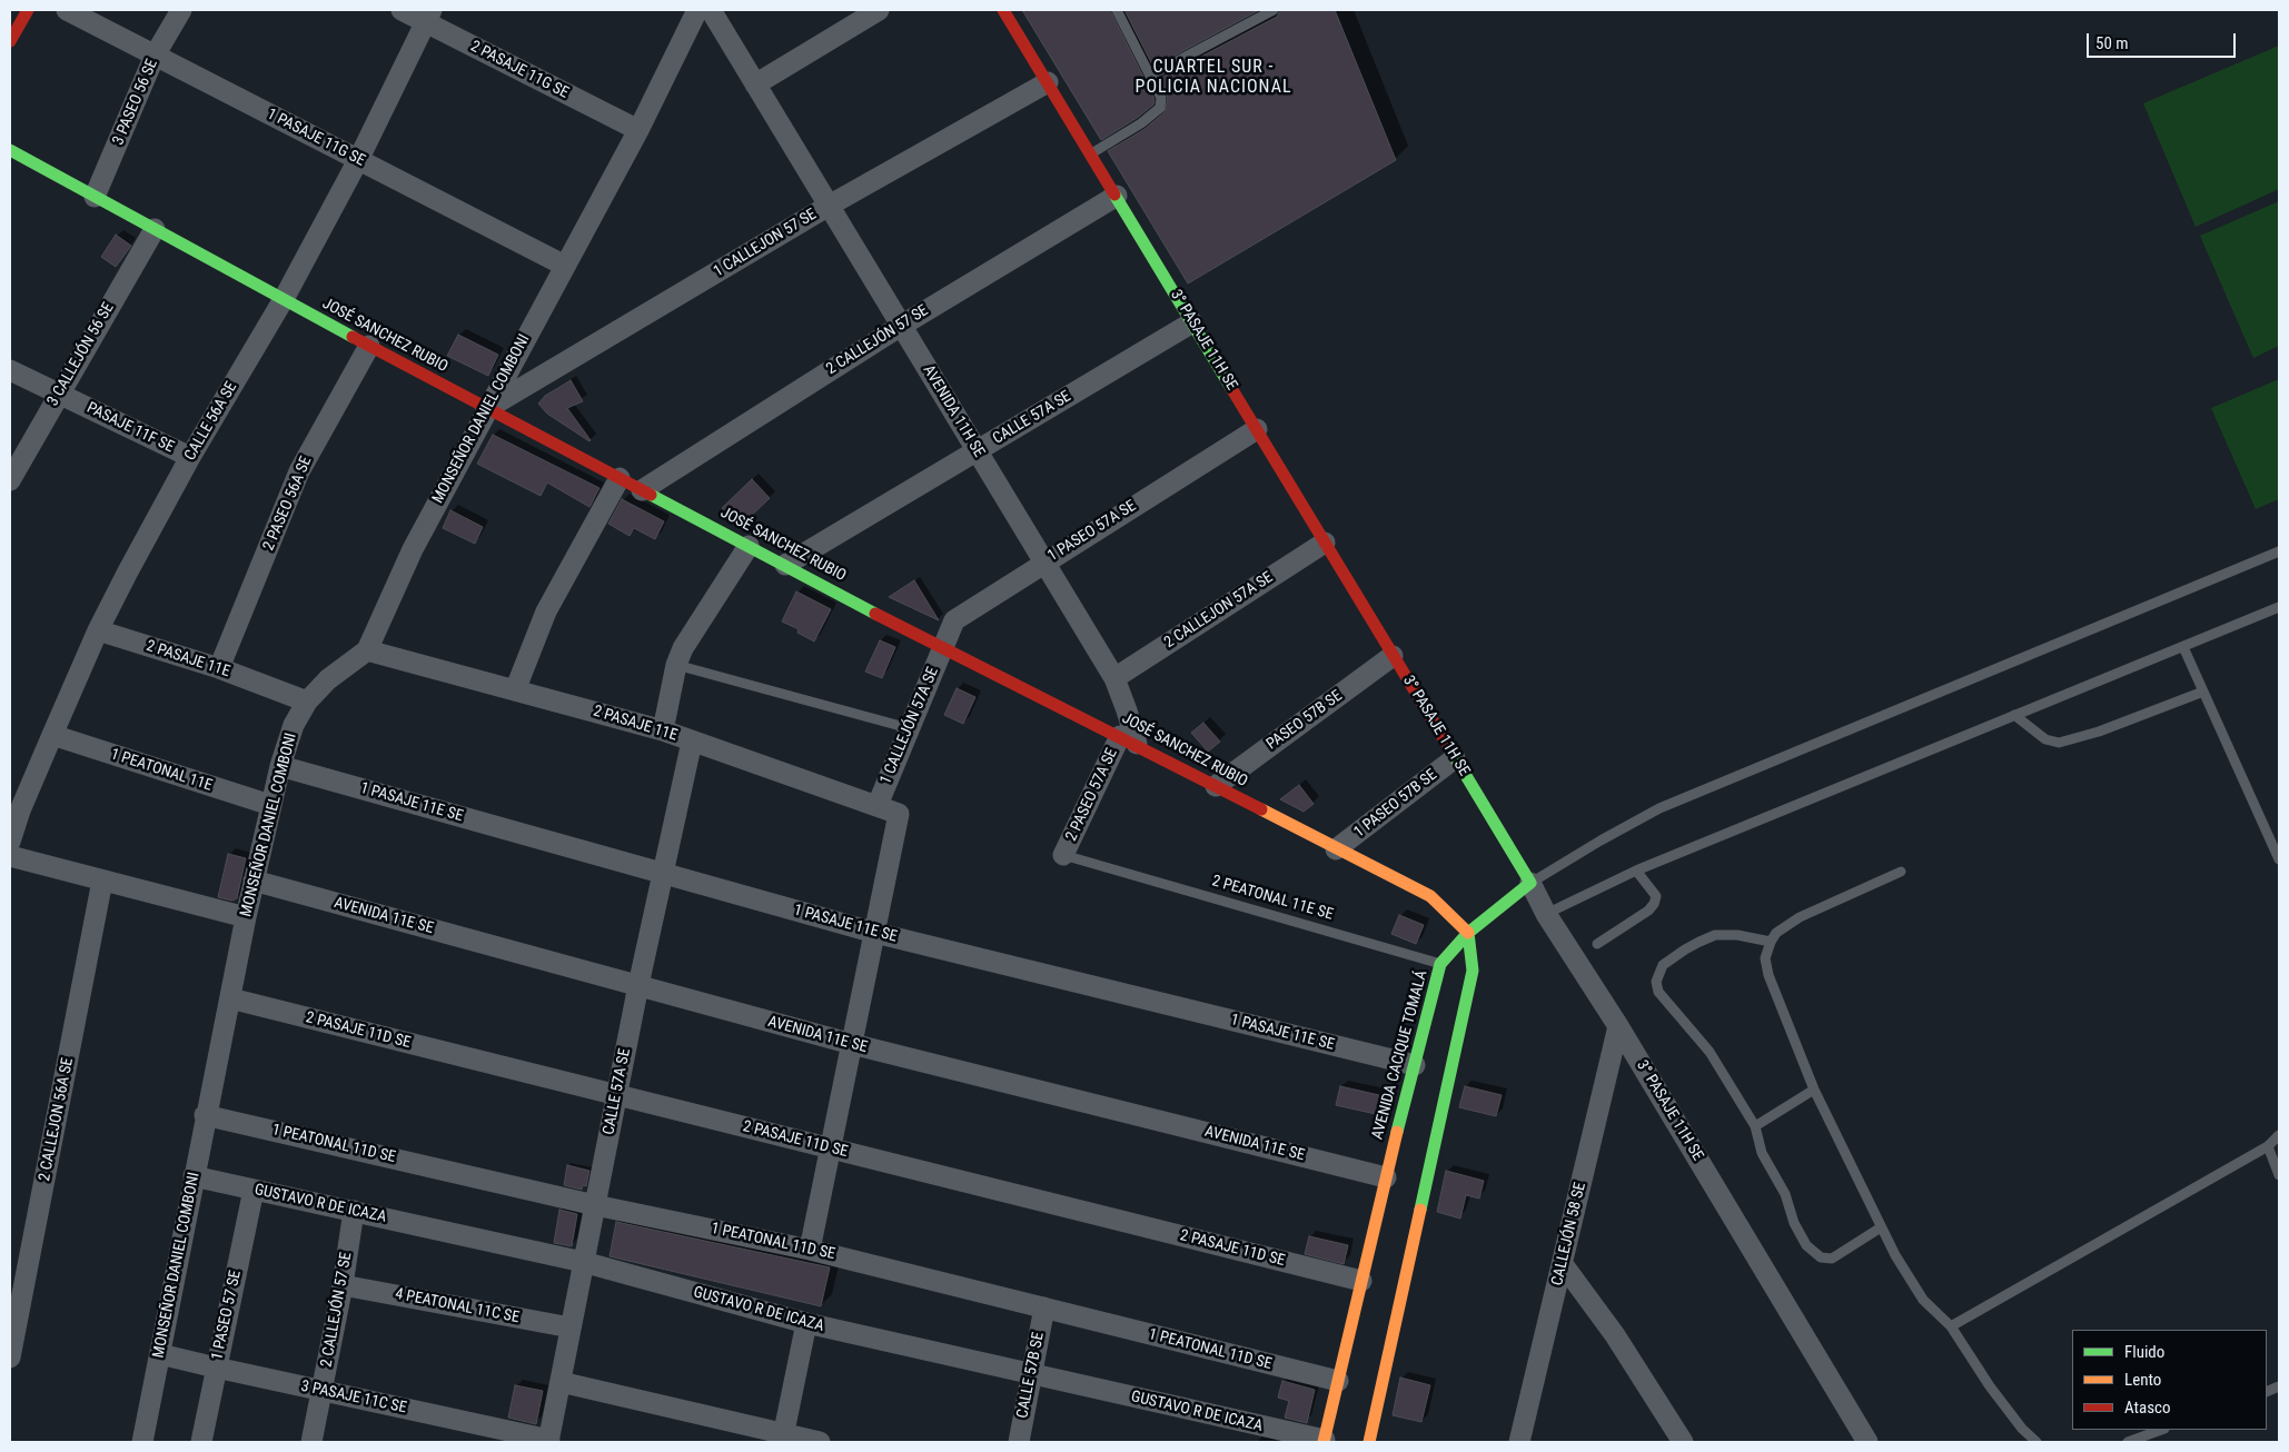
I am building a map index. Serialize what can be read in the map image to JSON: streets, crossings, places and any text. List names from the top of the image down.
{
  "streets": {
    "main road": ["JOSÉ SANCHEZ RUBIO", "3° PASAJE 11H SE", "AVENIDA CACIQUE TOMALÁ"],
    "street": [
      "2 PASAJE 11G SE",
      "3 PASEO 56 SE",
      "1 PASAJE 11G SE",
      "1 CALLEJON 57 SE",
      "2 CALLEJÓN 57 SE",
      "3 CALLEJÓN 56 SE",
      "AVENIDA 11H SE",
      "CALLE 57A SE",
      "MONSEÑOR DANIEL COMBONI",
      "CALLE 56A SE",
      "PASAJE 11F SE",
      "2 PASEO 56A SE",
      "1 PASEO 57A SE",
      "2 CALLEJON 57A SE",
      "2 PASAJE 11E",
      "PASEO 57B SE",
      "1 CALLEJÓN 57A SE",
      "1 PEATONAL 11E",
      "2 PASEO 57A SE",
      "1 PASAJE 11E SE",
      "1 PASEO 57B SE",
      "AVENIDA 11E SE",
      "2 PASAJE 11D SE",
      "2 CALLEJON 56A SE",
      "1 PEATONAL 11D SE",
      "GUSTAVO R DE ICAZA",
      "CALLEJÓN 58 SE",
      "4 PEATONAL 11C SE",
      "1 PASEO 57 SE",
      "CALLE 57B SE",
      "3 PASAJE 11C SE"
    ],
    "lane": ["2 PEATONAL 11E SE"]
  },
  "crossings": [
    ["2 PASAJE 11G SE", "MONSEÑOR DANIEL COMBONI"],
    ["2 PASAJE 11G SE", "CALLE 56A SE"],
    ["3 PASEO 56 SE", "1 PASAJE 11G SE"],
    ["3 PASEO 56 SE", "JOSÉ SANCHEZ RUBIO"],
    ["1 PASAJE 11G SE", "MONSEÑOR DANIEL COMBONI"],
    ["1 PASAJE 11G SE", "CALLE 56A SE"],
    ["1 CALLEJON 57 SE", "JOSÉ SANCHEZ RUBIO"],
    ["1 CALLEJON 57 SE", "3° PASAJE 11H SE"],
    ["1 CALLEJON 57 SE", "AVENIDA 11H SE"],
    ["1 CALLEJON 57 SE", "MONSEÑOR DANIEL COMBONI"],
    ["JOSÉ SANCHEZ RUBIO", "2 CALLEJÓN 57 SE"],
    ["JOSÉ SANCHEZ RUBIO", "3 CALLEJÓN 56 SE"],
    ["JOSÉ SANCHEZ RUBIO", "AVENIDA 11H SE"],
    ["JOSÉ SANCHEZ RUBIO", "CALLE 57A SE"],
    ["JOSÉ SANCHEZ RUBIO", "MONSEÑOR DANIEL COMBONI"],
    ["JOSÉ SANCHEZ RUBIO", "CALLE 56A SE"],
    ["JOSÉ SANCHEZ RUBIO", "2 PASEO 56A SE"],
    ["JOSÉ SANCHEZ RUBIO", "1 PASEO 57A SE"],
    ["JOSÉ SANCHEZ RUBIO", "PASEO 57B SE"],
    ["JOSÉ SANCHEZ RUBIO", "1 CALLEJÓN 57A SE"],
    ["JOSÉ SANCHEZ RUBIO", "2 PASEO 57A SE"],
    ["JOSÉ SANCHEZ RUBIO", "1 PASEO 57B SE"],
    ["JOSÉ SANCHEZ RUBIO", "AVENIDA CACIQUE TOMALÁ"],
    ["2 CALLEJÓN 57 SE", "3° PASAJE 11H SE"],
    ["2 CALLEJÓN 57 SE", "AVENIDA 11H SE"],
    ["2 CALLEJÓN 57 SE", "GUSTAVO R DE ICAZA"],
    ["2 CALLEJÓN 57 SE", "4 PEATONAL 11C SE"],
    ["2 CALLEJÓN 57 SE", "3 PASAJE 11C SE"],
    ["3° PASAJE 11H SE", "CALLE 57A SE"],
    ["3° PASAJE 11H SE", "1 PASEO 57A SE"],
    ["3° PASAJE 11H SE", "2 CALLEJON 57A SE"],
    ["3° PASAJE 11H SE", "PASEO 57B SE"],
    ["3° PASAJE 11H SE", "1 PASEO 57B SE"],
    ["3° PASAJE 11H SE", "CALLEJÓN 58 SE"],
    ["3 CALLEJÓN 56 SE", "PASAJE 11F SE"],
    ["AVENIDA 11H SE", "CALLE 57A SE"],
    ["AVENIDA 11H SE", "1 PASEO 57A SE"],
    ["AVENIDA 11H SE", "2 CALLEJON 57A SE"],
    ["AVENIDA 11H SE", "2 PASEO 57A SE"],
    ["CALLE 57A SE", "2 PASAJE 11E"],
    ["CALLE 57A SE", "1 PASAJE 11E SE"],
    ["CALLE 57A SE", "AVENIDA 11E SE"],
    ["CALLE 57A SE", "2 PASAJE 11D SE"],
    ["CALLE 57A SE", "1 PEATONAL 11D SE"],
    ["CALLE 57A SE", "GUSTAVO R DE ICAZA"],
    ["CALLE 57A SE", "4 PEATONAL 11C SE"],
    ["CALLE 57A SE", "3 PASAJE 11C SE"],
    ["MONSEÑOR DANIEL COMBONI", "2 PASAJE 11E"],
    ["MONSEÑOR DANIEL COMBONI", "1 PEATONAL 11E"],
    ["MONSEÑOR DANIEL COMBONI", "1 PASAJE 11E SE"],
    ["MONSEÑOR DANIEL COMBONI", "AVENIDA 11E SE"],
    ["MONSEÑOR DANIEL COMBONI", "2 PASAJE 11D SE"],
    ["MONSEÑOR DANIEL COMBONI", "1 PEATONAL 11D SE"],
    ["MONSEÑOR DANIEL COMBONI", "GUSTAVO R DE ICAZA"],
    ["MONSEÑOR DANIEL COMBONI", "3 PASAJE 11C SE"],
    ["CALLE 56A SE", "PASAJE 11F SE"],
    ["CALLE 56A SE", "2 PASAJE 11E"],
    ["CALLE 56A SE", "1 PEATONAL 11E"],
    ["2 PASEO 56A SE", "2 PASAJE 11E"],
    ["1 PASEO 57A SE", "1 CALLEJÓN 57A SE"],
    ["2 PASAJE 11E", "1 CALLEJÓN 57A SE"],
    ["2 PASAJE 11E", "1 PASAJE 11E SE"],
    ["2 PASEO 57A SE", "2 PEATONAL 11E SE"],
    ["1 PASAJE 11E SE", "AVENIDA CACIQUE TOMALÁ"],
    ["2 PEATONAL 11E SE", "AVENIDA CACIQUE TOMALÁ"],
    ["AVENIDA 11E SE", "AVENIDA CACIQUE TOMALÁ"],
    ["2 PASAJE 11D SE", "AVENIDA CACIQUE TOMALÁ"],
    ["AVENIDA CACIQUE TOMALÁ", "1 PEATONAL 11D SE"],
    ["AVENIDA CACIQUE TOMALÁ", "GUSTAVO R DE ICAZA"],
    ["1 PEATONAL 11D SE", "CALLE 57B SE"],
    ["GUSTAVO R DE ICAZA", "1 PASEO 57 SE"],
    ["GUSTAVO R DE ICAZA", "CALLE 57B SE"],
    ["1 PASEO 57 SE", "3 PASAJE 11C SE"]
  ],
  "districts": ["CUARTEL SUR - POLICIA NACIONAL"],
  "legend": ["Fluido", "Lento", "Atasco"],
  "scale_bar": "50 m"
}
